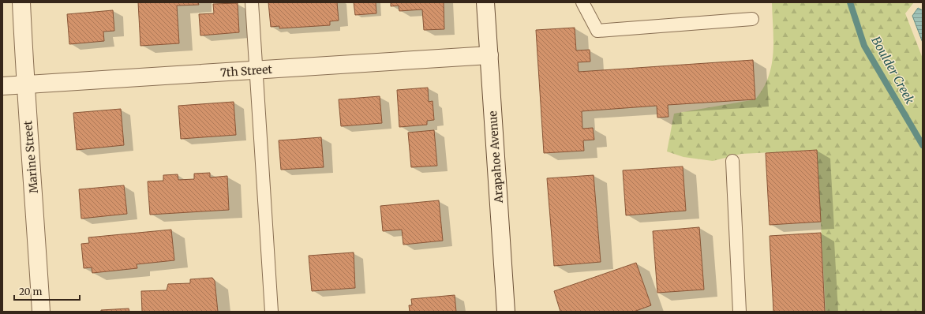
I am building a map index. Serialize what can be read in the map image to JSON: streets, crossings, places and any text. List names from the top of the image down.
{
  "streets": {
    "street": ["7th Street", "Marine Street", "Arapahoe Avenue"]
  },
  "crossings": [
    ["7th Street", "Marine Street"],
    ["7th Street", "Arapahoe Avenue"]
  ],
  "water": ["Boulder Creek"],
  "scale_bar": "20 m"
}
